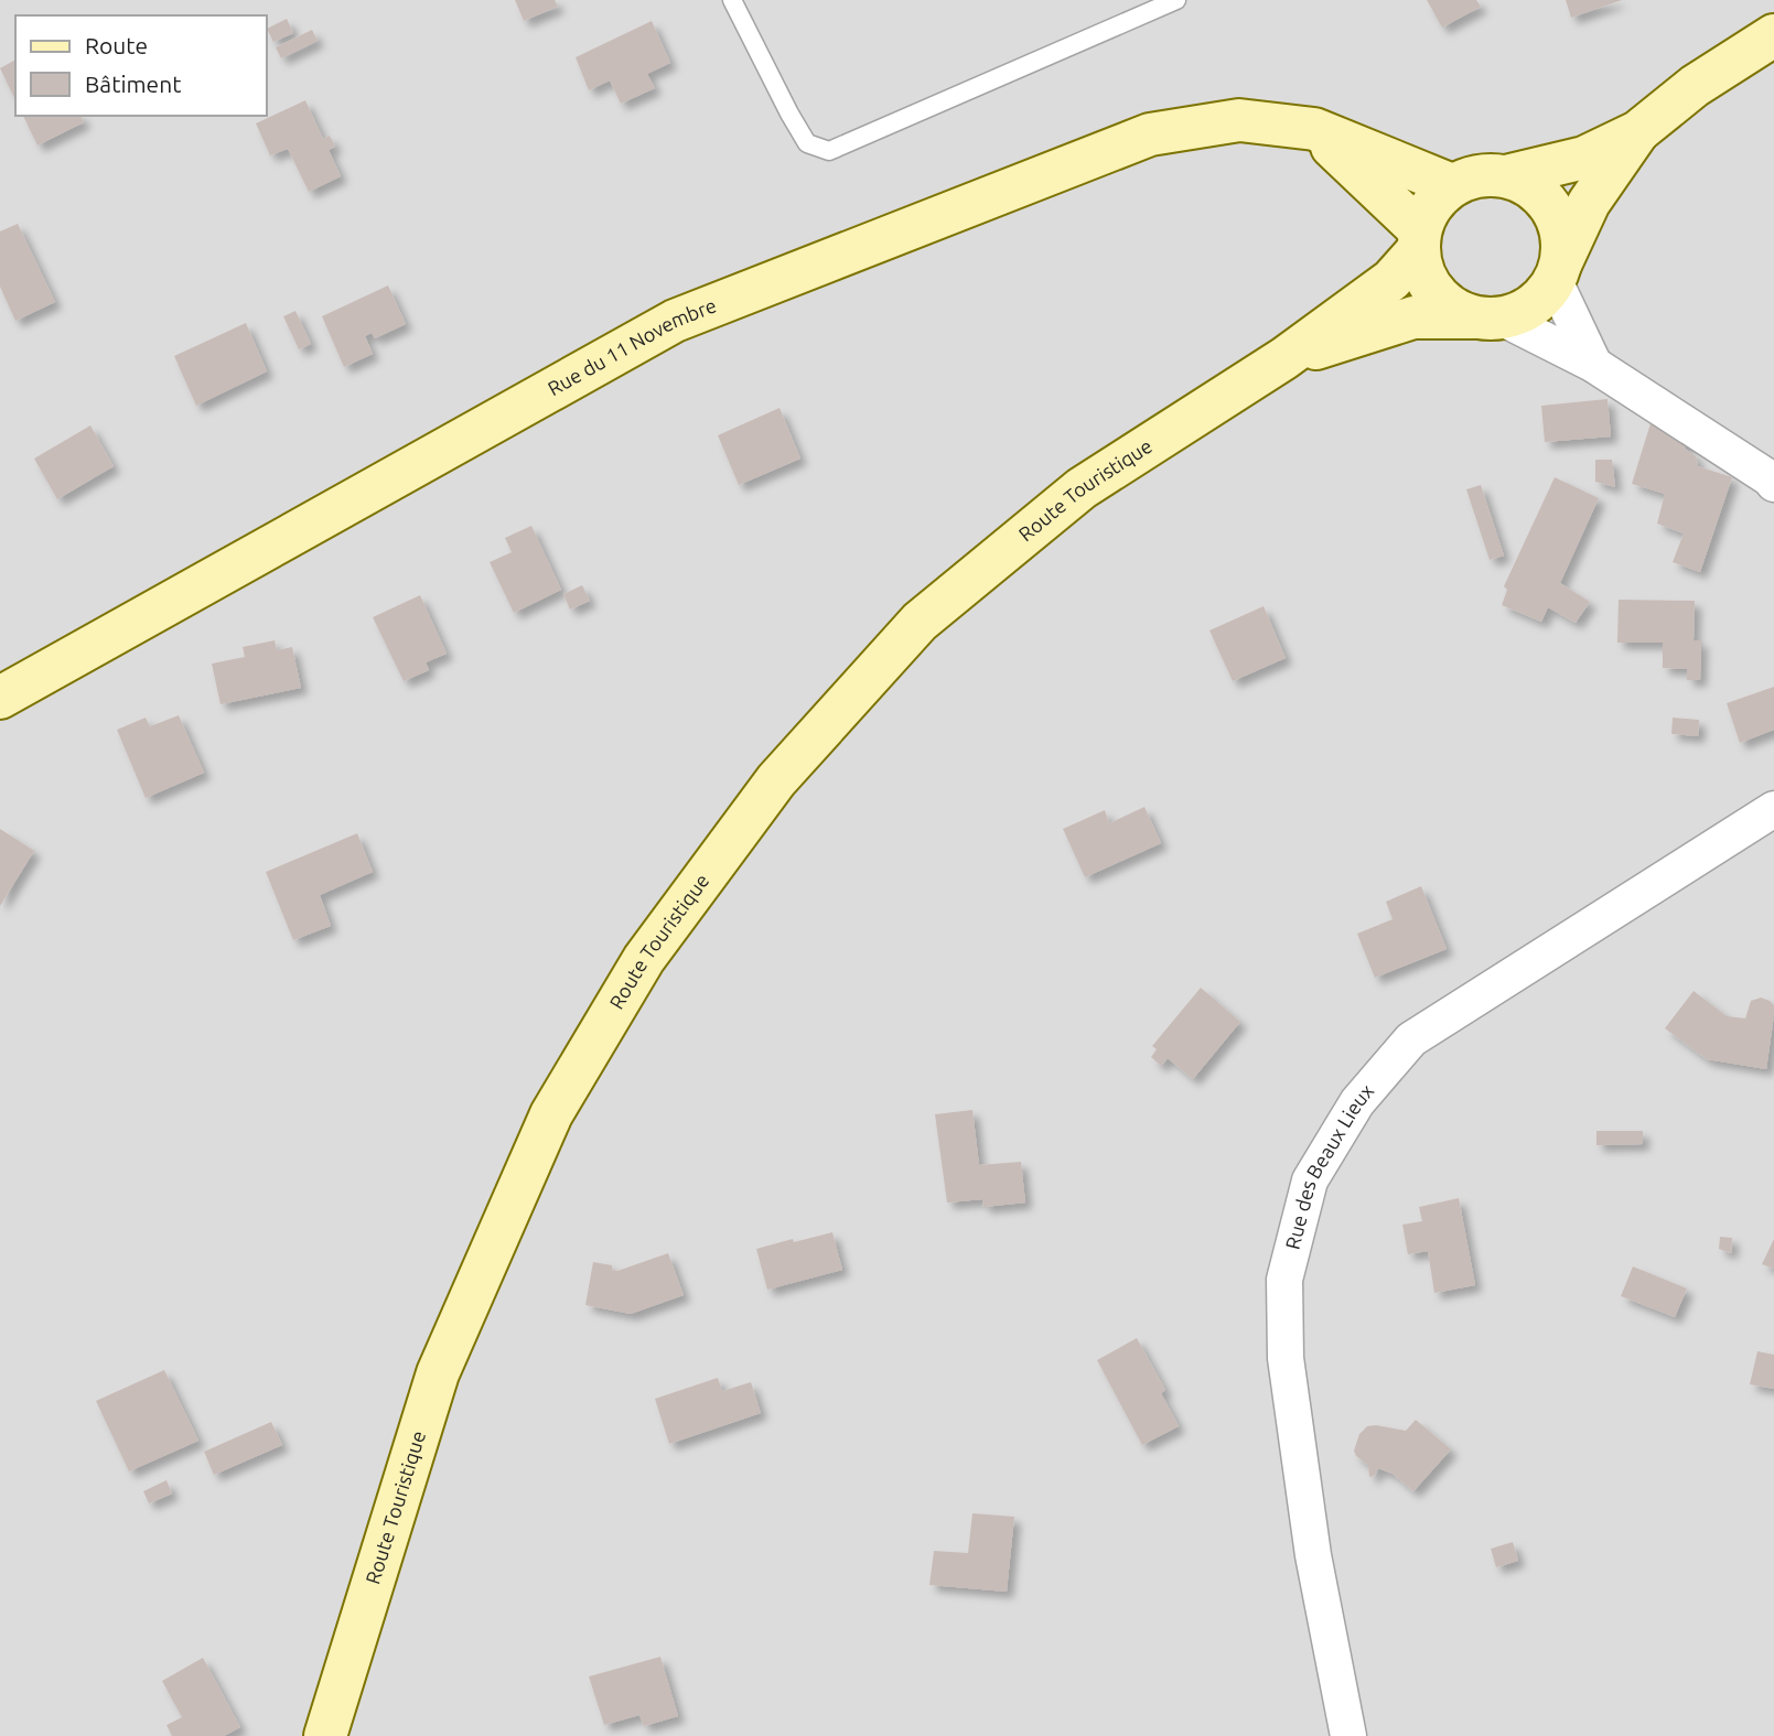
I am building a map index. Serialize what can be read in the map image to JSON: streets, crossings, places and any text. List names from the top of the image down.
{
  "streets": {
    "street": ["Rue du 11 Novembre", "Route Touristique", "Rue des Beaux Lieux"]
  },
  "crossings": [
    ["Rue du 11 Novembre", "Route Touristique"]
  ],
  "legend": ["Route", "Bâtiment"]
}
